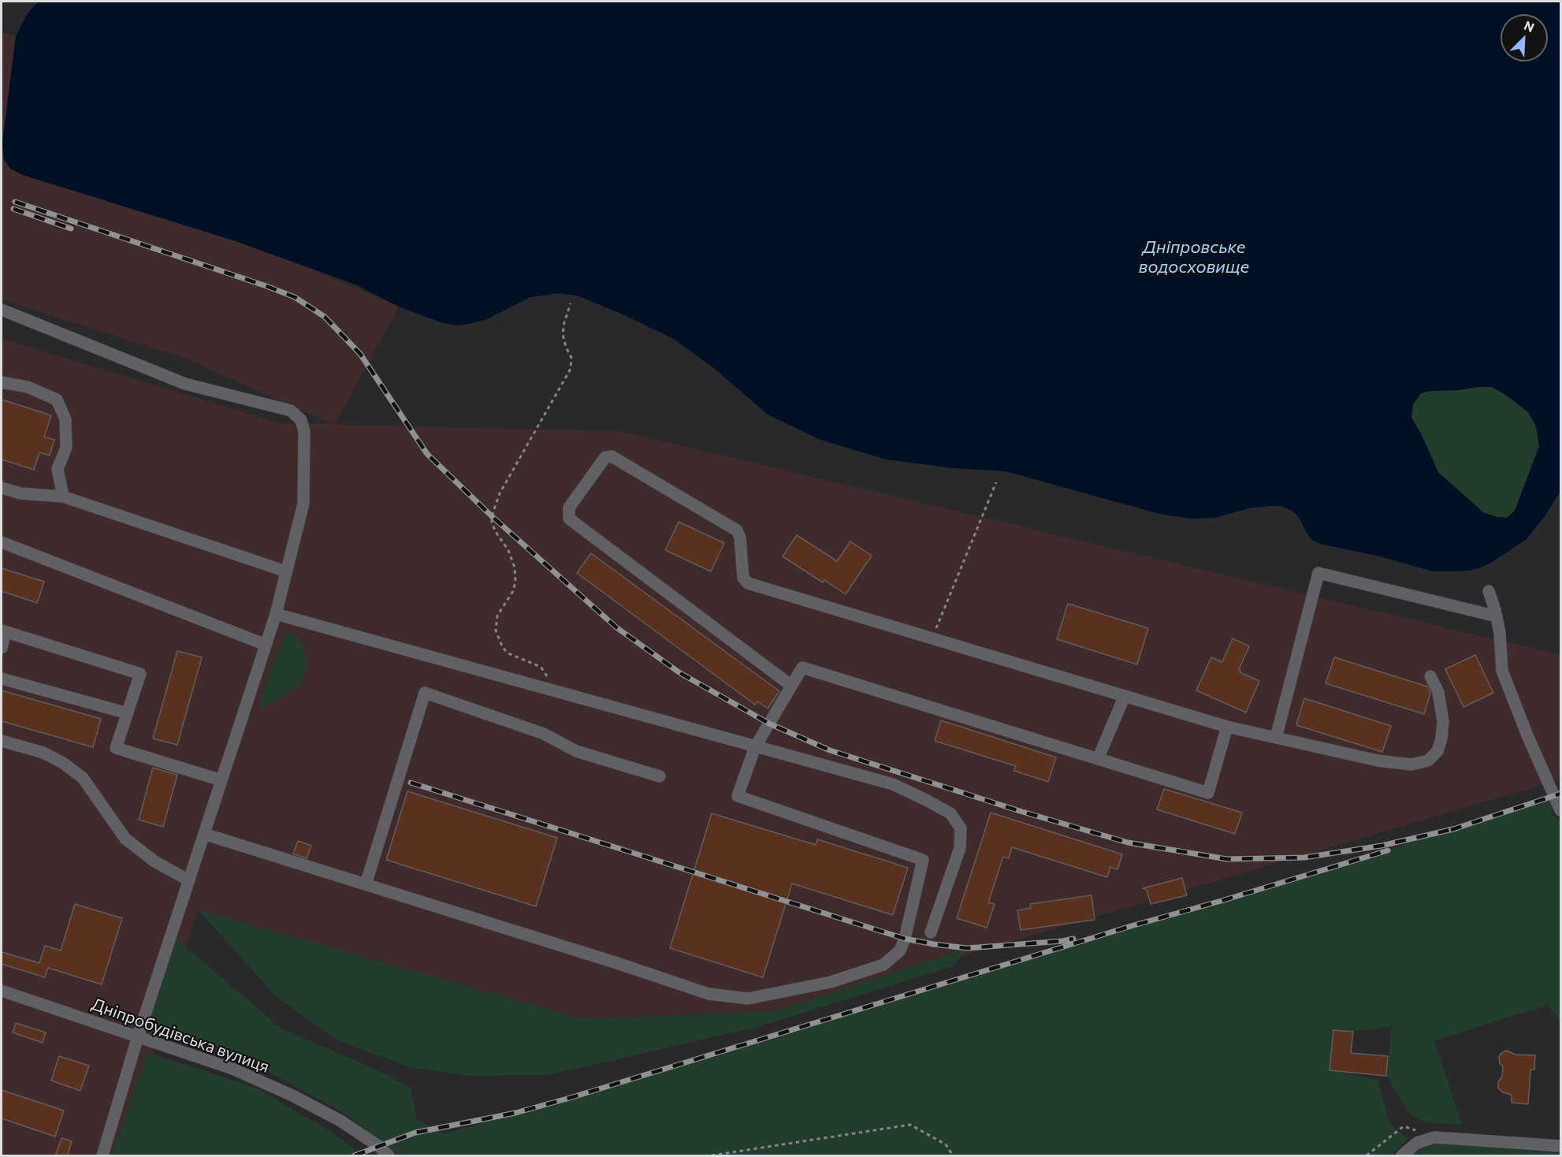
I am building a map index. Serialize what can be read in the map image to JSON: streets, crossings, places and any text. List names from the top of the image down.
{
  "streets": {
    "street": ["Дніпробудівська вулиця"]
  },
  "water": ["Дніпровське водосховище"],
  "north": "top right"
}
